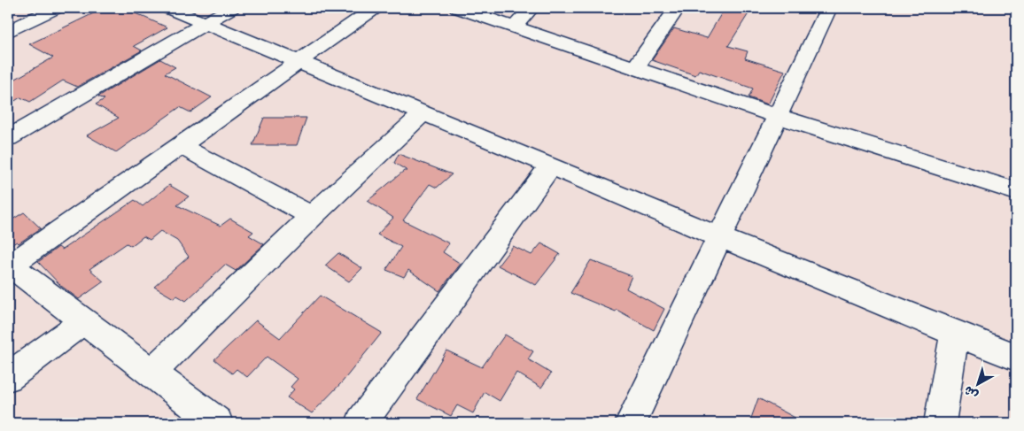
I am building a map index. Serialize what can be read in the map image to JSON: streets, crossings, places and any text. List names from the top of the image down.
{
  "north": "bottom left"
}
